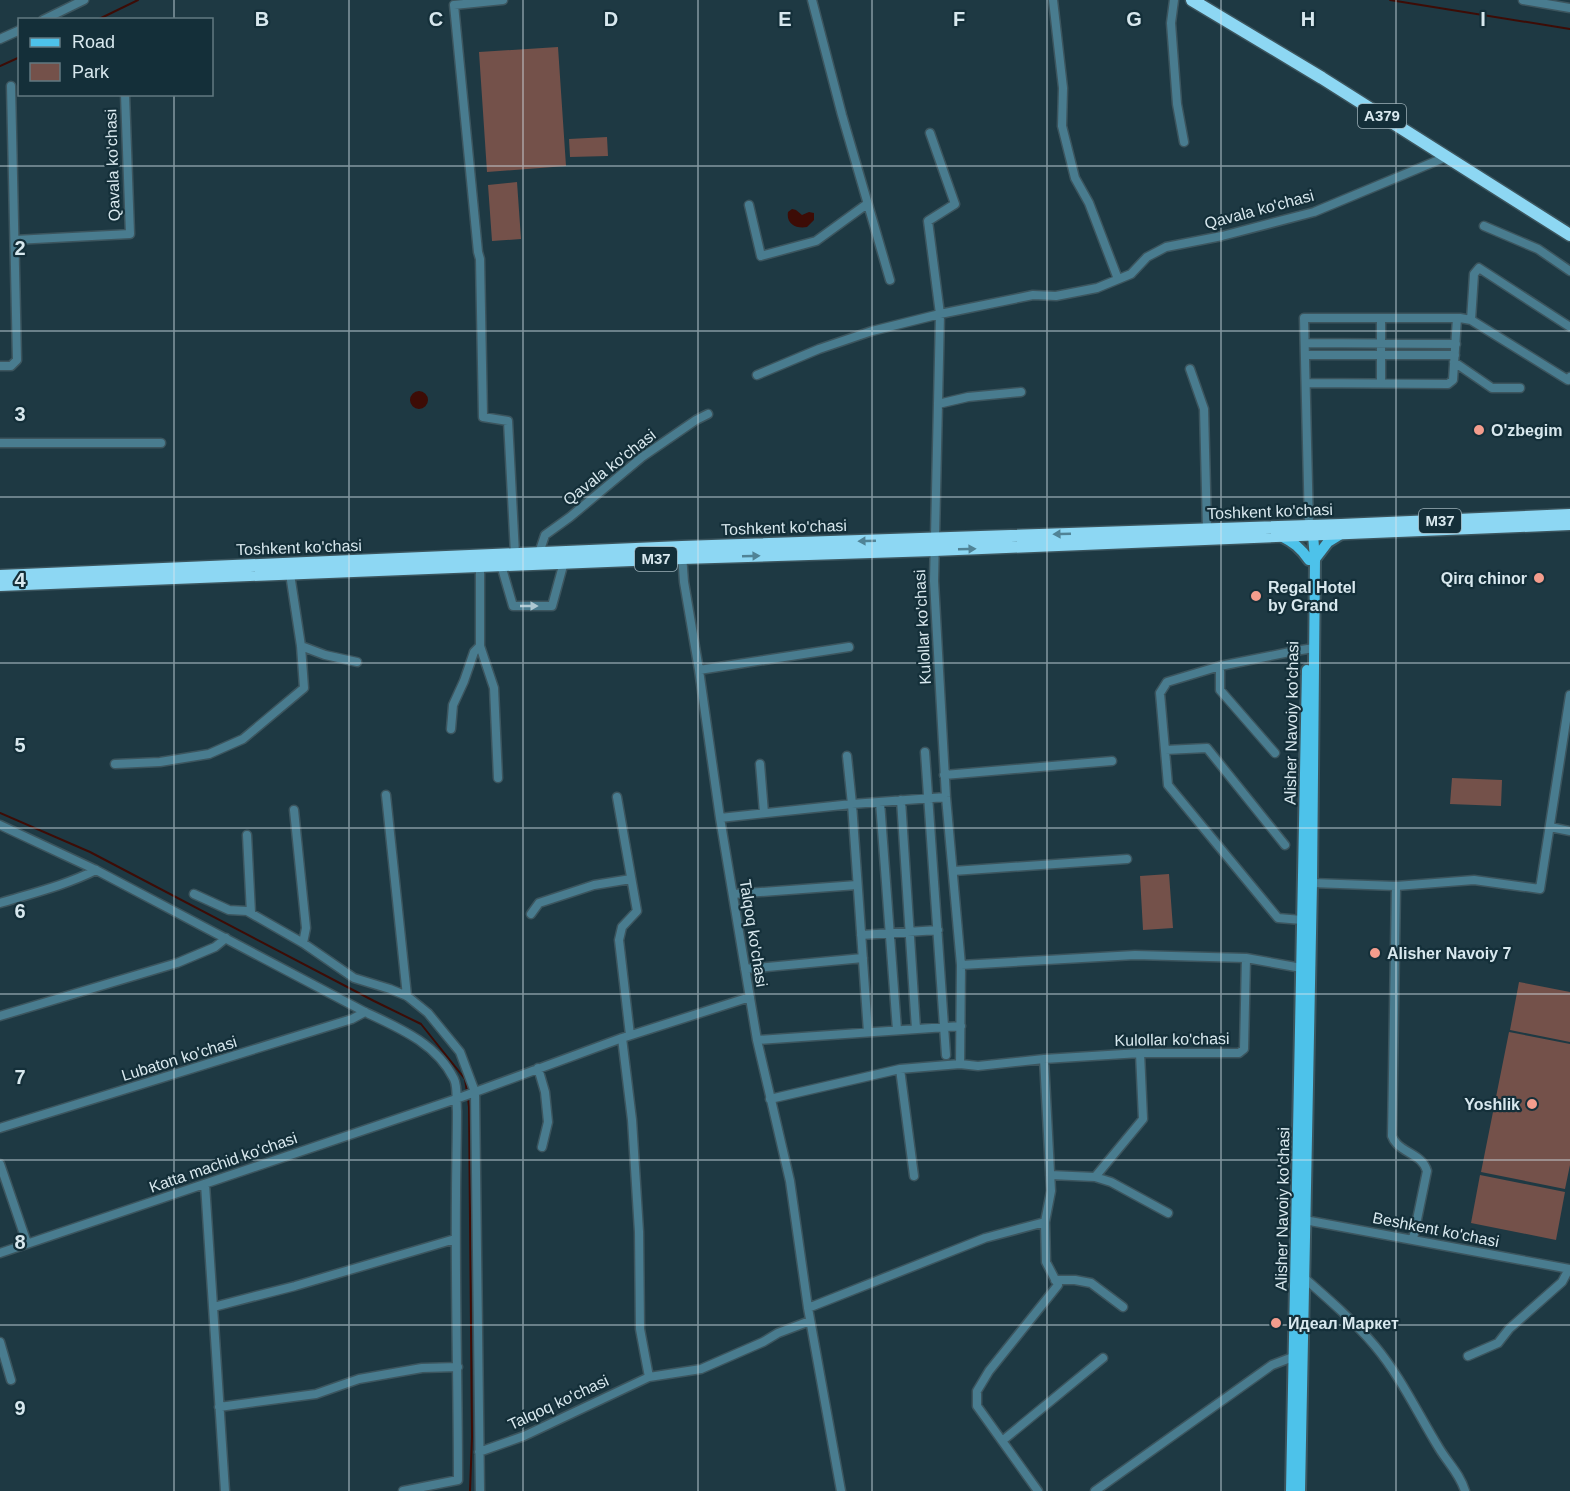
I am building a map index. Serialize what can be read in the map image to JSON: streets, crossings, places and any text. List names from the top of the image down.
{
  "streets": {
    "highway": ["A379", "Toshkent ko'chasi", "M37"],
    "main road": ["Alisher Navoiy ko'chasi"],
    "street": [
      "Qavala ko'chasi",
      "Kulollar ko'chasi",
      "Talqoq ko'chasi",
      "Lubaton ko'chasi",
      "Katta machid ko'chasi",
      "Beshkent ko'chasi"
    ]
  },
  "crossings": [
    ["A379", "Qavala ko'chasi"],
    ["Qavala ko'chasi", "Toshkent ko'chasi"],
    ["Toshkent ko'chasi", "Kulollar ko'chasi"],
    ["Toshkent ko'chasi", "Alisher Navoiy ko'chasi"],
    ["Toshkent ko'chasi", "Talqoq ko'chasi"],
    ["Kulollar ko'chasi", "Talqoq ko'chasi"],
    ["Alisher Navoiy ko'chasi", "Beshkent ko'chasi"],
    ["Talqoq ko'chasi", "Katta machid ko'chasi"]
  ],
  "places": [
    "O'zbegim",
    "Qirq chinor",
    "Regal Hotel by Grand",
    "Alisher Navoiy 7",
    "Yoshlik",
    "Идеал Маркет"
  ],
  "legend": ["Road", "Park"],
  "grid": {
    "columns": [
      "B",
      "C",
      "D",
      "E",
      "F",
      "G",
      "H",
      "I"
    ],
    "rows": [
      "2",
      "3",
      "4",
      "5",
      "6",
      "7",
      "8",
      "9"
    ]
  }
}
